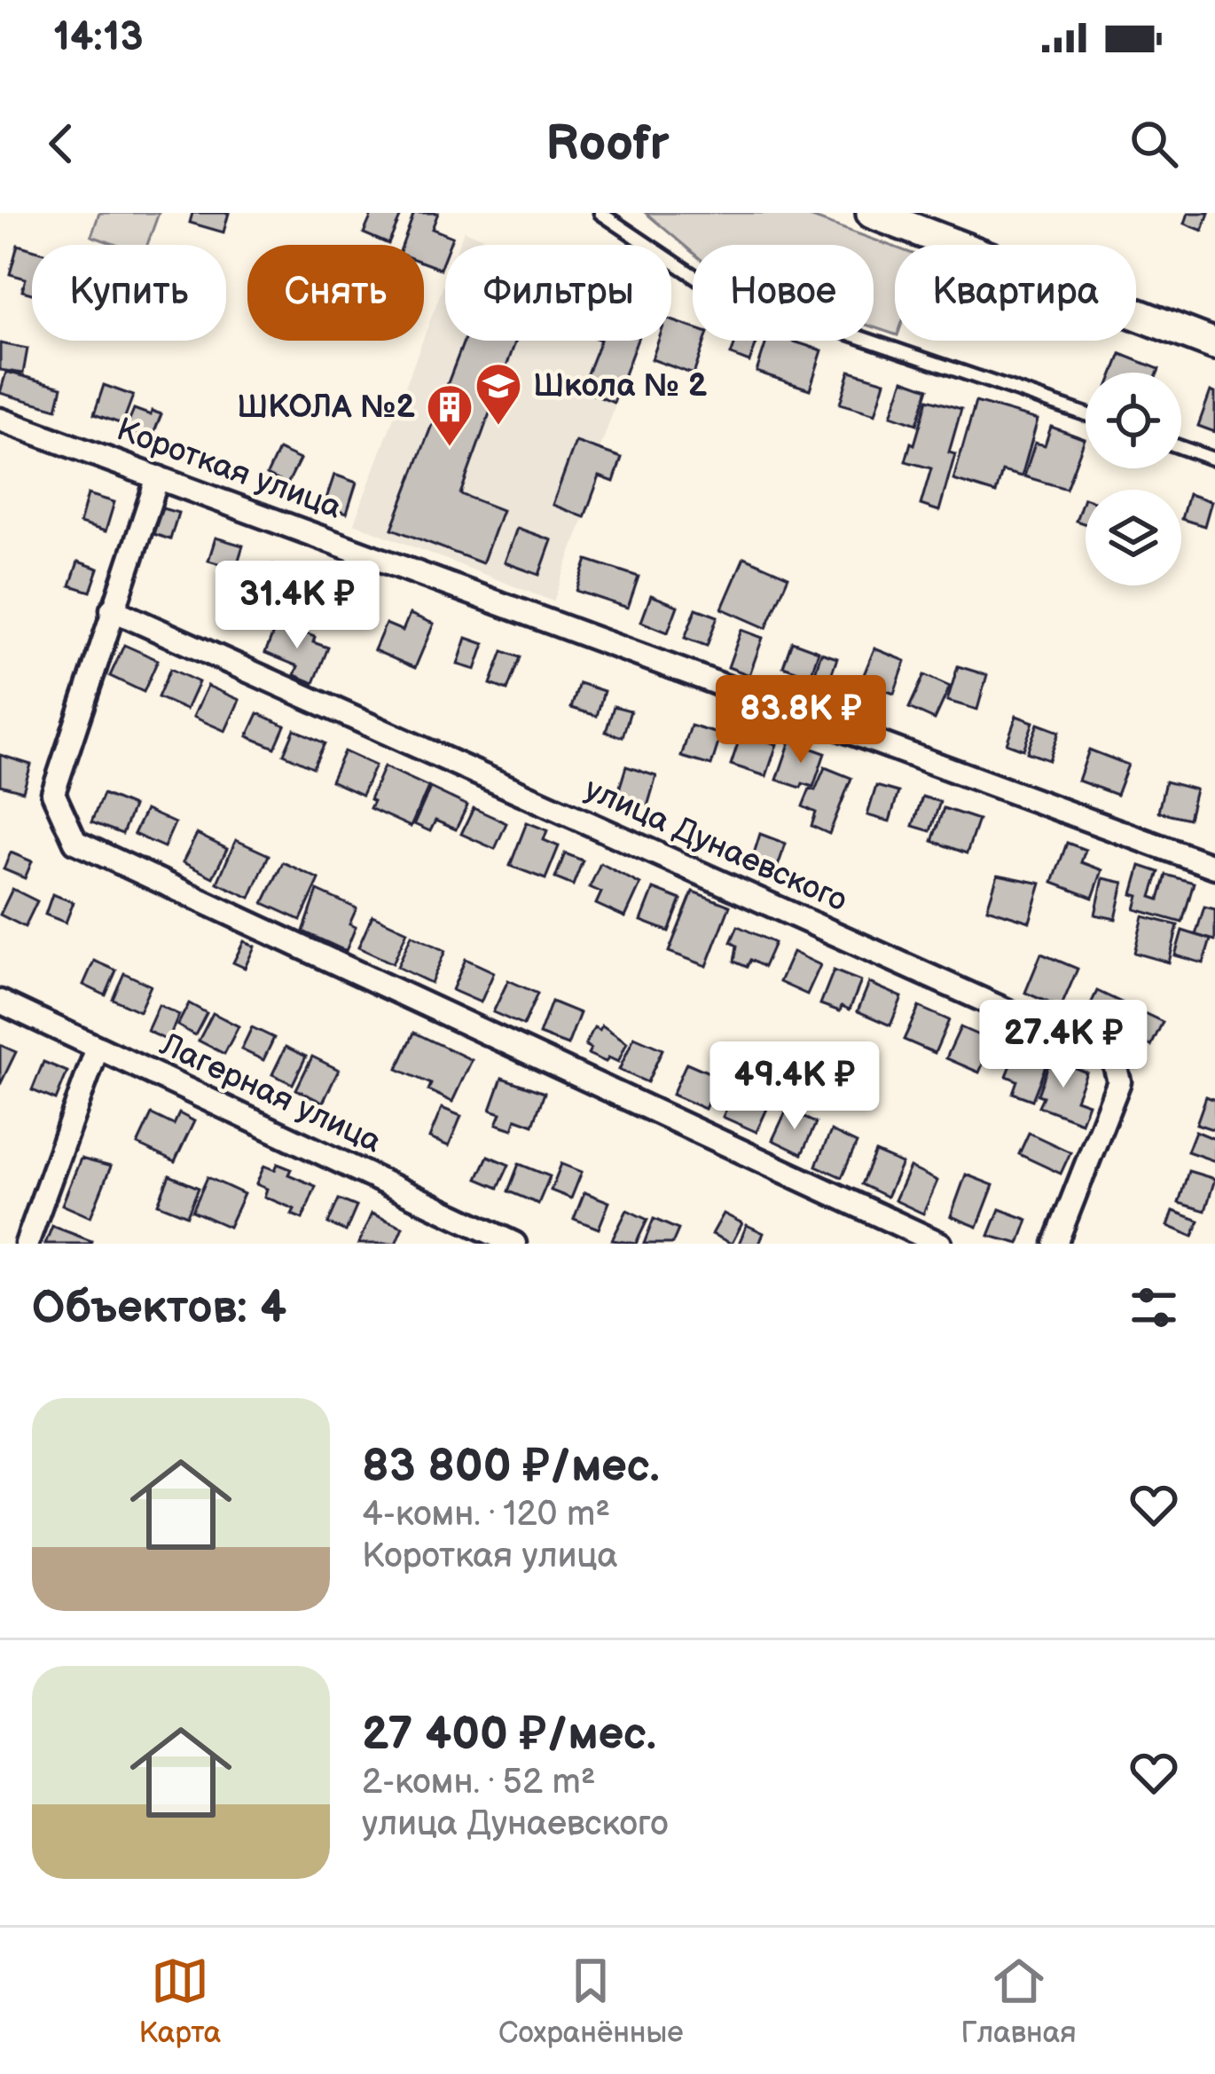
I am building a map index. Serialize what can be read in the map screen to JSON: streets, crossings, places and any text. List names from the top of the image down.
{
  "streets": {
    "street": ["Короткая улица", "улица Дунаевского", "Лагерная улица"]
  },
  "places": {
    "school or university": ["Школа № 2"],
    "building": ["ШКОЛА №2"]
  },
  "page": {
    "status": "14:13",
    "header": "Roofr",
    "chip": [
      "Купить",
      "Снять",
      "Фильтры",
      "Новое",
      "Квартира"
    ],
    "price": [
      "31.4K ₽",
      "83.8K ₽",
      "27.4K ₽",
      "49.4K ₽"
    ],
    "heading": "Объектов: 4",
    "list": [
      {
        "name": "83 800 ₽/мес.",
        "note": "4-комн. · 120 m² · Короткая улица"
      },
      {
        "name": "27 400 ₽/мес.",
        "note": "2-комн. · 52 m² · улица Дунаевского"
      }
    ],
    "tabs": ["Карта", "Сохранённые", "Главная"]
  }
}
